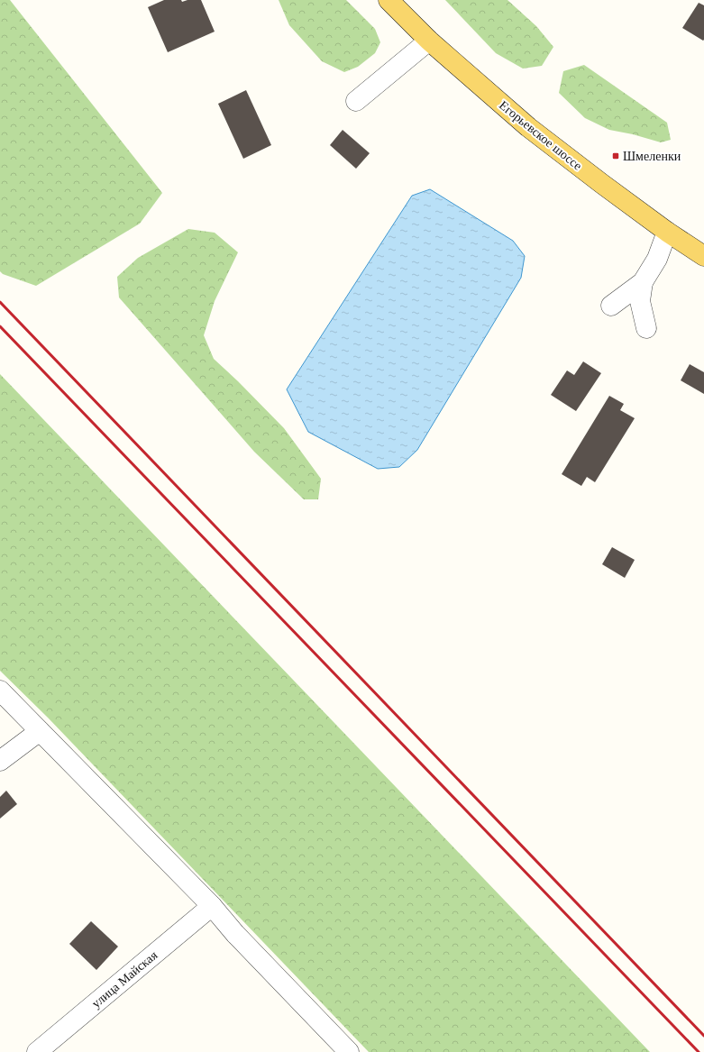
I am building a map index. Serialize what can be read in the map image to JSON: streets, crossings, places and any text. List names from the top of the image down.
{
  "streets": {
    "main road": ["Егорьевское шоссе"],
    "street": ["улица Майская"]
  },
  "places": {
    "transit": ["Шмеленки"]
  }
}
